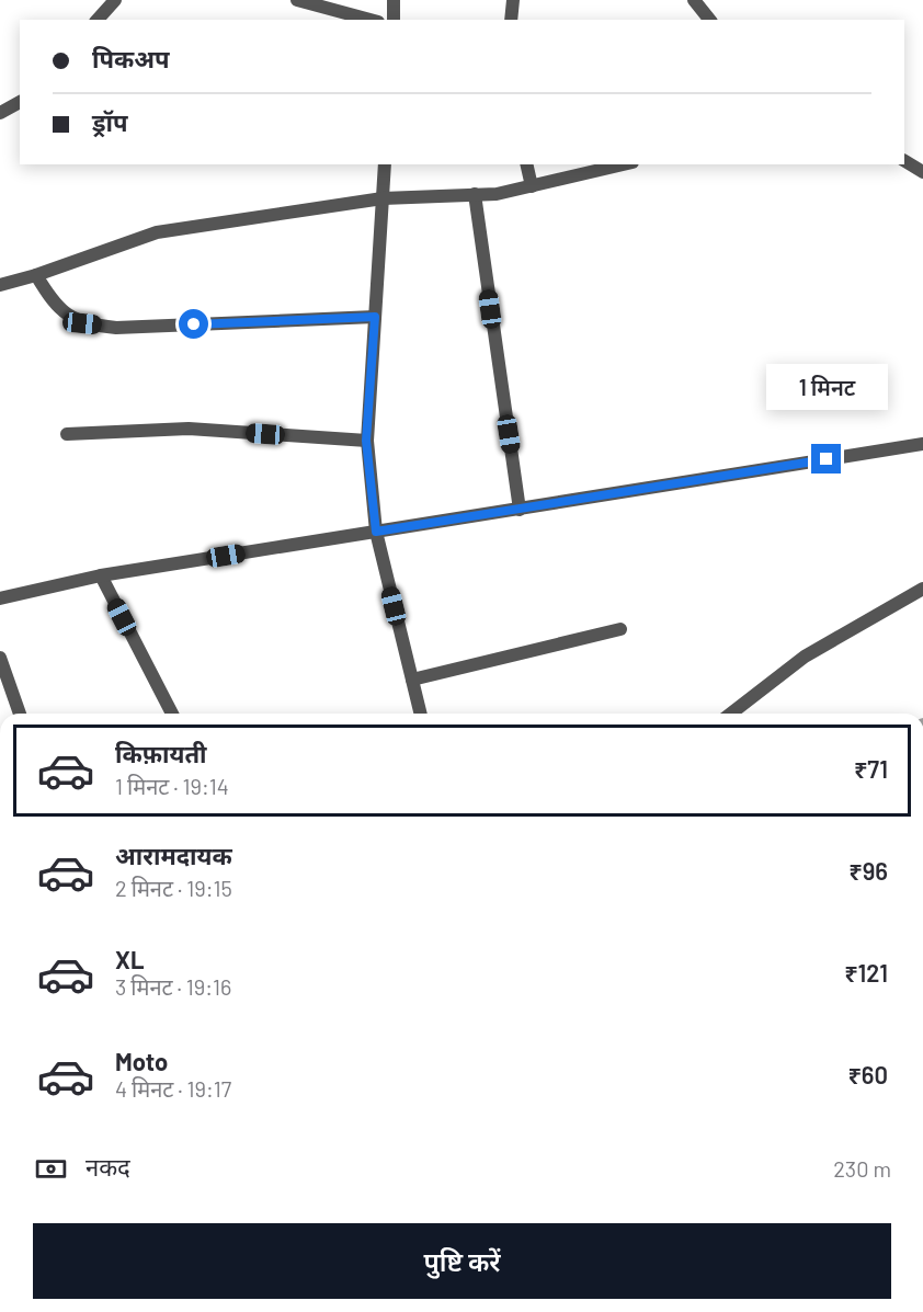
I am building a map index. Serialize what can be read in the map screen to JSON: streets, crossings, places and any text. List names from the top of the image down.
{
  "page": {
    "banner": ["पिकअप", "ड्रॉप"],
    "bubble": "1 मिनट",
    "list": [
      {
        "name": "किफ़ायती",
        "note": "1 मिनट · 19:14",
        "value": "₹71"
      },
      {
        "name": "आरामदायक",
        "note": "2 मिनट · 19:15",
        "value": "₹96"
      },
      {
        "name": "XL",
        "note": "3 मिनट · 19:16",
        "value": "₹121"
      },
      {
        "name": "Moto",
        "note": "4 मिनट · 19:17",
        "value": "₹60"
      }
    ],
    "pay": ["नकद", "230 m"],
    "buttons": "पुष्टि करें"
  }
}
